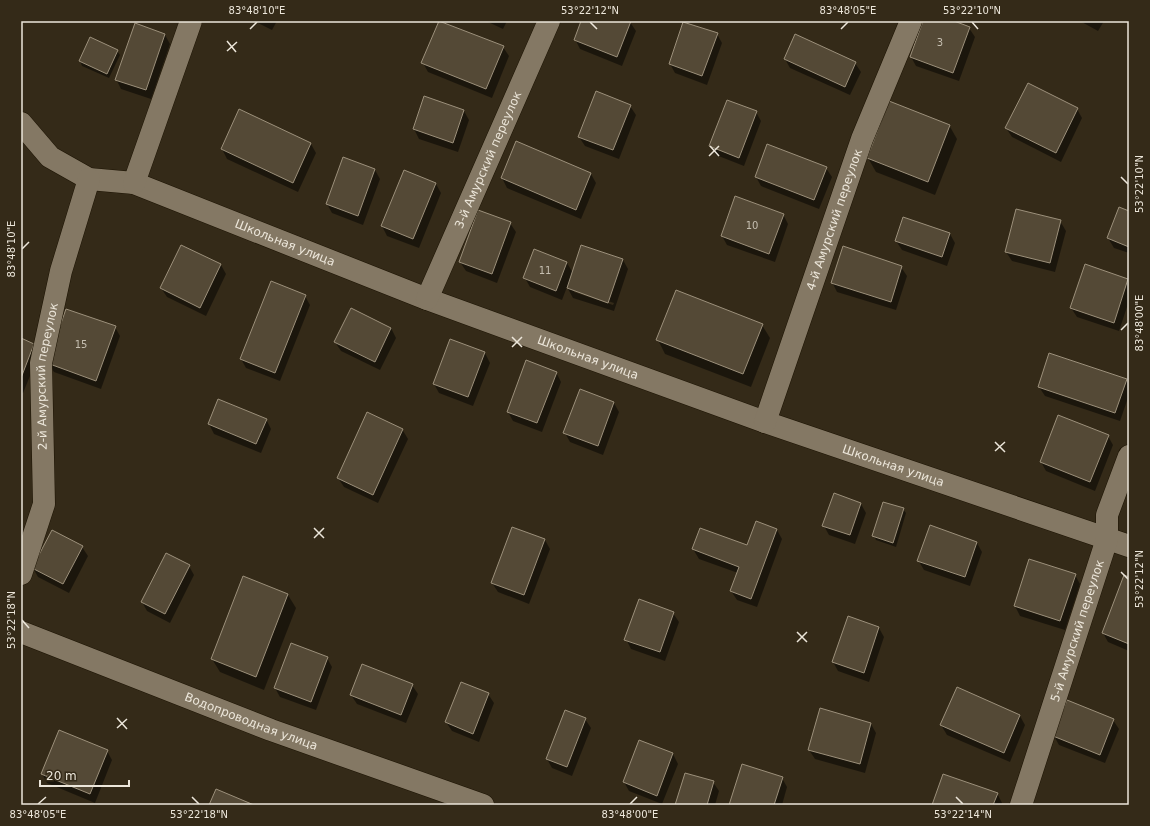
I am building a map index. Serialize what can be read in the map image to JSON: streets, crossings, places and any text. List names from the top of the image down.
{
  "streets": {
    "street": [
      "3-й Амурский переулок",
      "4-й Амурский переулок",
      "Школьная улица",
      "2-й Амурский переулок",
      "5-й Амурский переулок",
      "Водопроводная улица"
    ]
  },
  "crossings": [
    ["3-й Амурский переулок", "Школьная улица"],
    ["4-й Амурский переулок", "Школьная улица"],
    ["Школьная улица", "2-й Амурский переулок"],
    ["Школьная улица", "5-й Амурский переулок"]
  ],
  "house_numbers": [
    "3",
    "10",
    "11",
    "15"
  ],
  "scale_bar": "20 m",
  "coordinates": [
    "83°48'10\"E",
    "53°22'12\"N",
    "83°48'05\"E",
    "53°22'10\"N",
    "83°48'00\"E",
    "53°22'18\"N",
    "53°22'14\"N"
  ]
}
